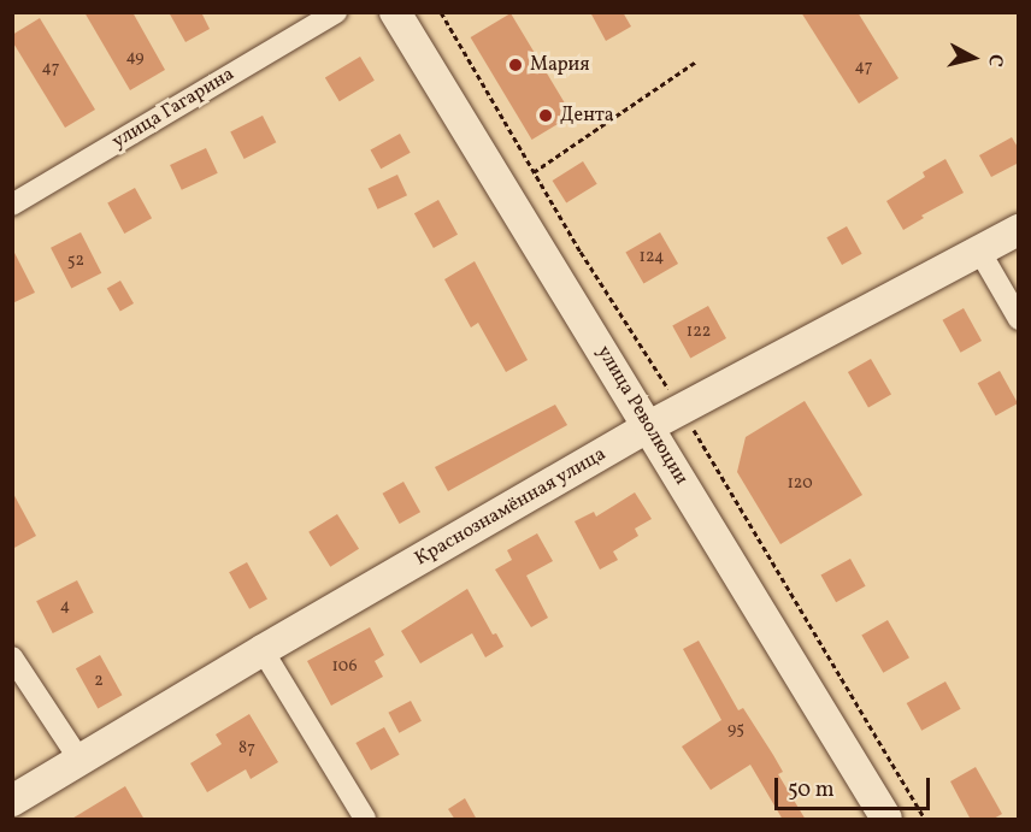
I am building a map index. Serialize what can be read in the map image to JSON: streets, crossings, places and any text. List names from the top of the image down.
{
  "streets": {
    "street": ["улица Гагарина", "улица Революции", "Краснознамённая улица"]
  },
  "crossings": [
    ["улица Революции", "Краснознамённая улица"]
  ],
  "places": ["Мария", "Дента"],
  "house_numbers": [
    "49",
    "47",
    "47",
    "124",
    "52",
    "122",
    "120",
    "4",
    "106",
    "2",
    "95",
    "87"
  ],
  "scale_bar": "50 m",
  "north": "right"
}
